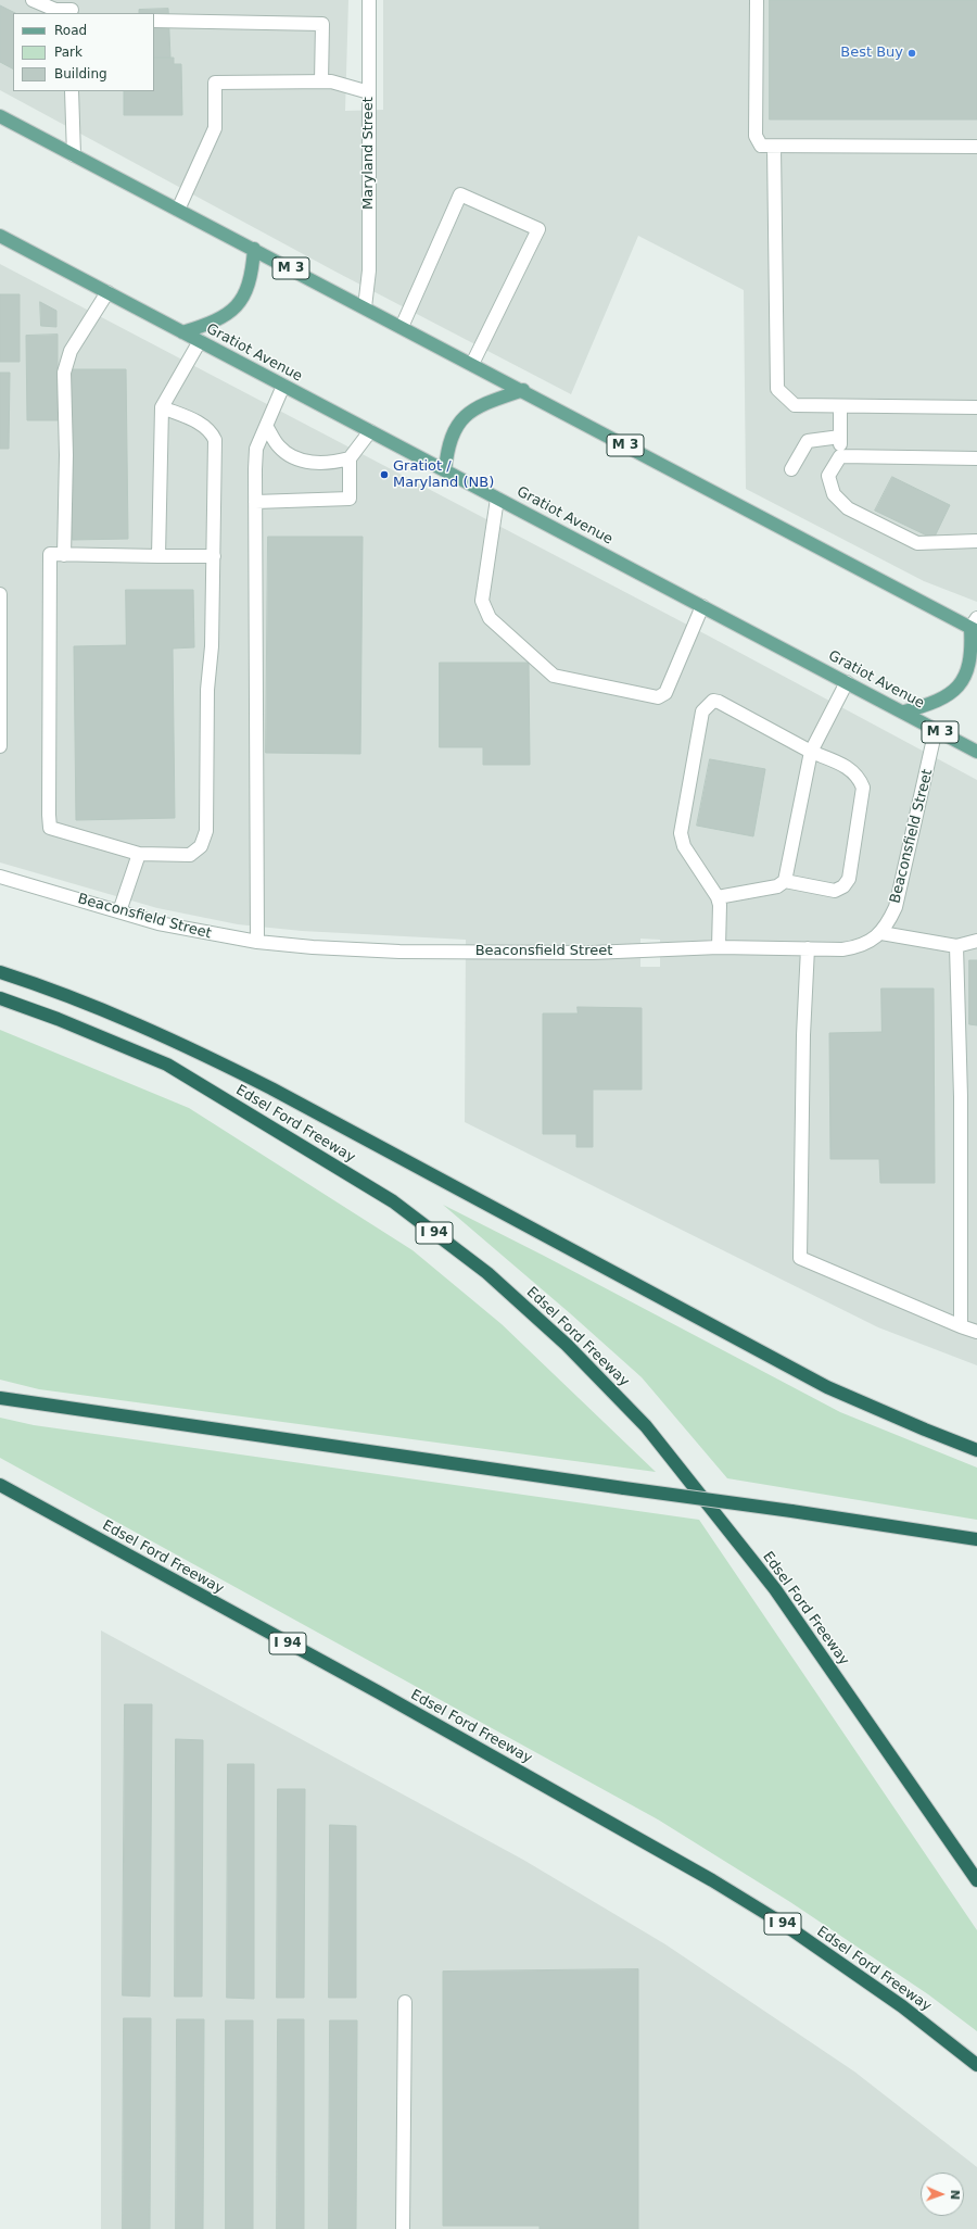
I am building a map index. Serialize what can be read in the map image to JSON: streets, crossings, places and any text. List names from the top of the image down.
{
  "streets": {
    "highway": ["Edsel Ford Freeway", "I 94"],
    "main road": ["M 3", "Gratiot Avenue"],
    "street": ["Maryland Street", "Beaconsfield Street"]
  },
  "crossings": [
    ["Maryland Street", "M 3"],
    ["Gratiot Avenue", "Beaconsfield Street"]
  ],
  "places": ["Best Buy", "Gratiot / Maryland (NB)"],
  "legend": ["Road", "Park", "Building"],
  "north": "right"
}
